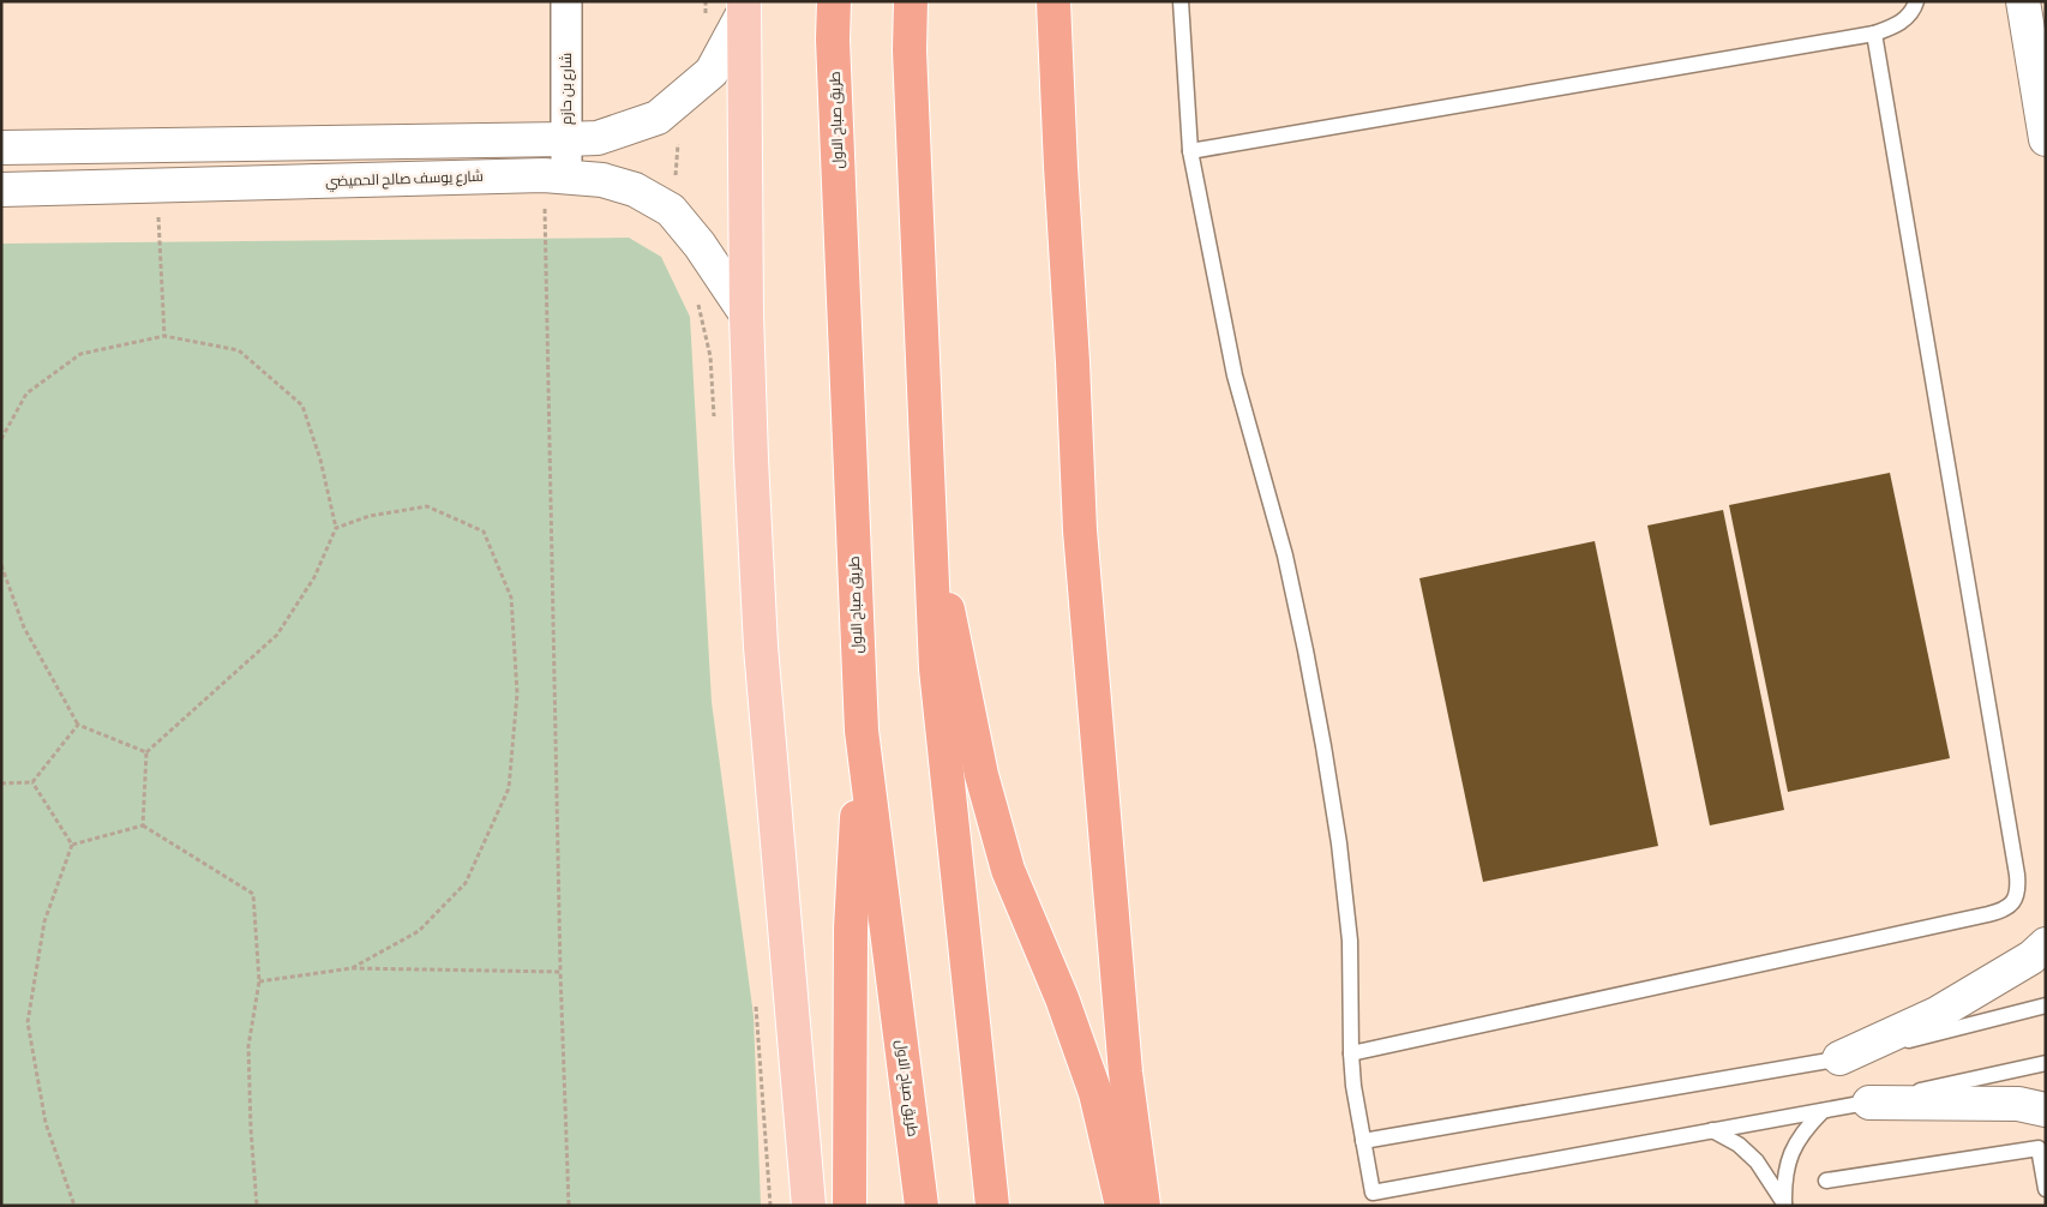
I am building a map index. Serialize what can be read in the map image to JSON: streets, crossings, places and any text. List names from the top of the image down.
{
  "streets": {
    "highway": ["طريق صباح الاول"],
    "main road": ["شارع يوسف صالح الحميضي"],
    "street": ["شارع بن حازم"]
  },
  "crossings": [
    ["شارع بن حازم", "شارع يوسف صالح الحميضي"]
  ]
}
